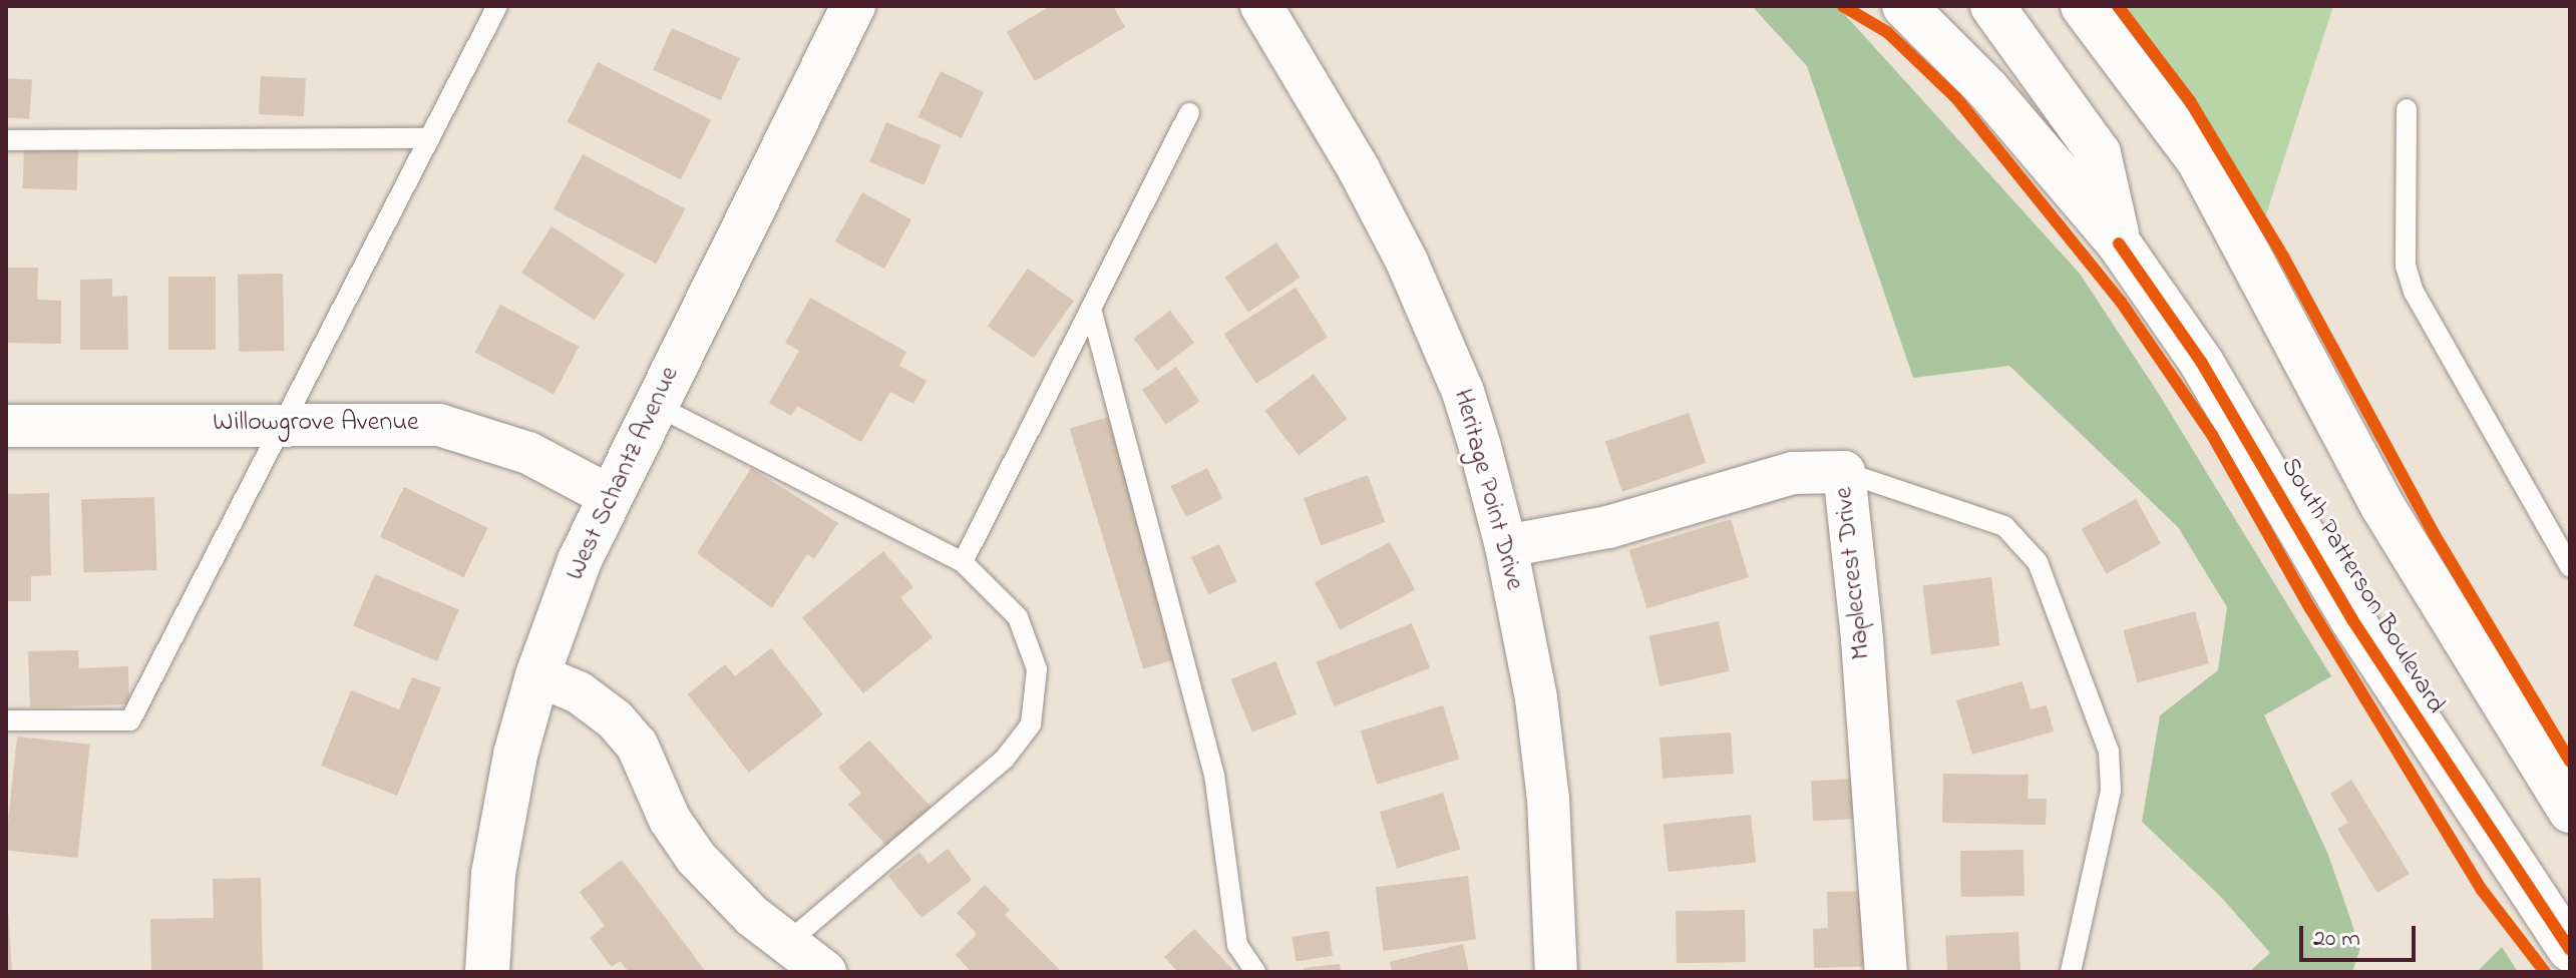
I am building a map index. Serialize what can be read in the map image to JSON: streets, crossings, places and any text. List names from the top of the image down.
{
  "streets": {
    "main road": ["West Schantz Avenue", "South Patterson Boulevard"],
    "street": ["Willowgrove Avenue", "Heritage Point Drive", "Maplecrest Drive"]
  },
  "crossings": [
    ["Willowgrove Avenue", "West Schantz Avenue"],
    ["Heritage Point Drive", "Maplecrest Drive"]
  ],
  "scale_bar": "20 m"
}
